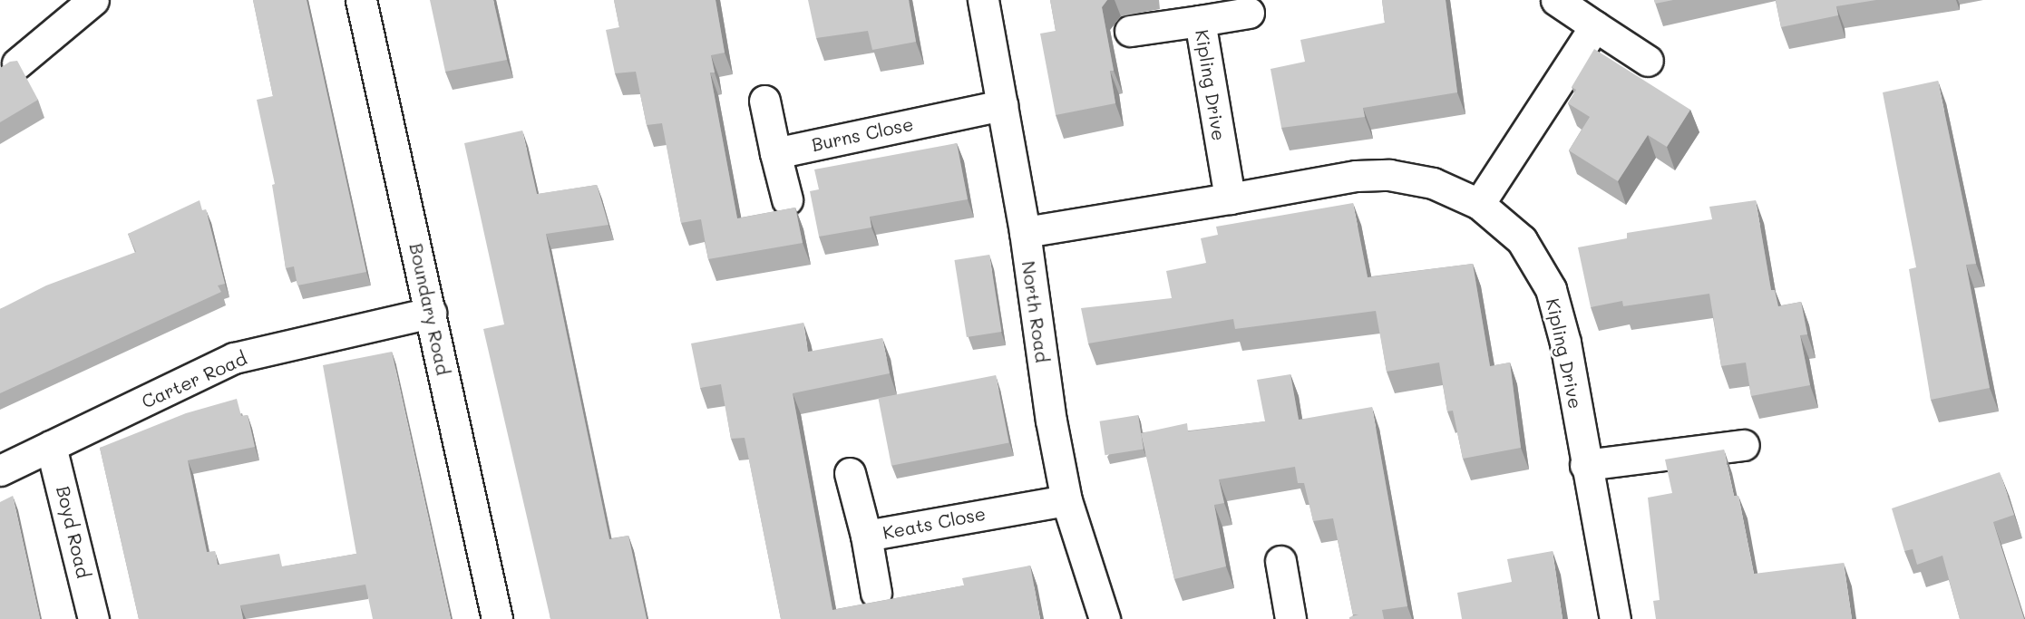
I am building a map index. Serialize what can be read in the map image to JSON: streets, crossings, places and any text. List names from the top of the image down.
{
  "streets": {
    "street": [
      "Kipling Drive",
      "Burns Close",
      "Boundary Road",
      "North Road",
      "Carter Road",
      "Keats Close",
      "Boyd Road"
    ]
  },
  "crossings": [
    ["Kipling Drive", "North Road"],
    ["Burns Close", "North Road"],
    ["Boundary Road", "Carter Road"],
    ["North Road", "Keats Close"],
    ["Carter Road", "Boyd Road"]
  ]
}
